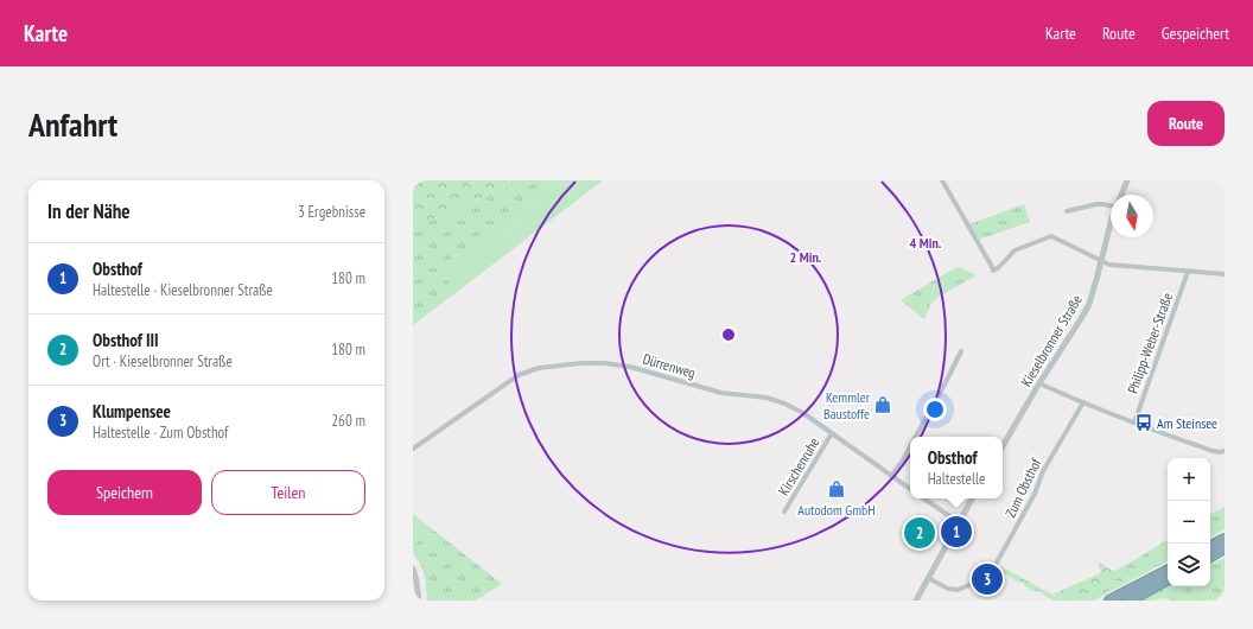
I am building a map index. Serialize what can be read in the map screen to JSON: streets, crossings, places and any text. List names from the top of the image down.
{
  "streets": {
    "street": [
      "Kieselbronner Straße",
      "Philipp-Weber-Straße",
      "Dürrenweg",
      "Kirschenruhe",
      "Zum Obsthof"
    ]
  },
  "crossings": [
    ["Dürrenweg", "Kirschenruhe"]
  ],
  "places": {
    "shop": ["Kemmler Baustoffe", "Autodom GmbH"],
    "bus stop": ["Am Steinsee"]
  },
  "north": "bottom",
  "page": {
    "header": "Karte",
    "nav": ["Karte", "Route", "Gespeichert"],
    "buttons": [
      "Route",
      ["Speichern", "Teilen"]
    ],
    "title": "Anfahrt",
    "heading": ["In der Nähe", "3 Ergebnisse"],
    "list": [
      {
        "mark": "1",
        "name": "Obsthof",
        "note": "Haltestelle · Kieselbronner Straße",
        "value": "180 m"
      },
      {
        "mark": "2",
        "name": "Obsthof III",
        "note": "Ort · Kieselbronner Straße",
        "value": "180 m"
      },
      {
        "mark": "3",
        "name": "Klumpensee",
        "note": "Haltestelle · Zum Obsthof",
        "value": "260 m"
      }
    ],
    "popup": ["Obsthof", "Haltestelle"],
    "map_buttons": ["+", "−"],
    "pins": ["1", "2", "3"]
  },
  "rings": ["4 Min.", "2 Min."]
}
